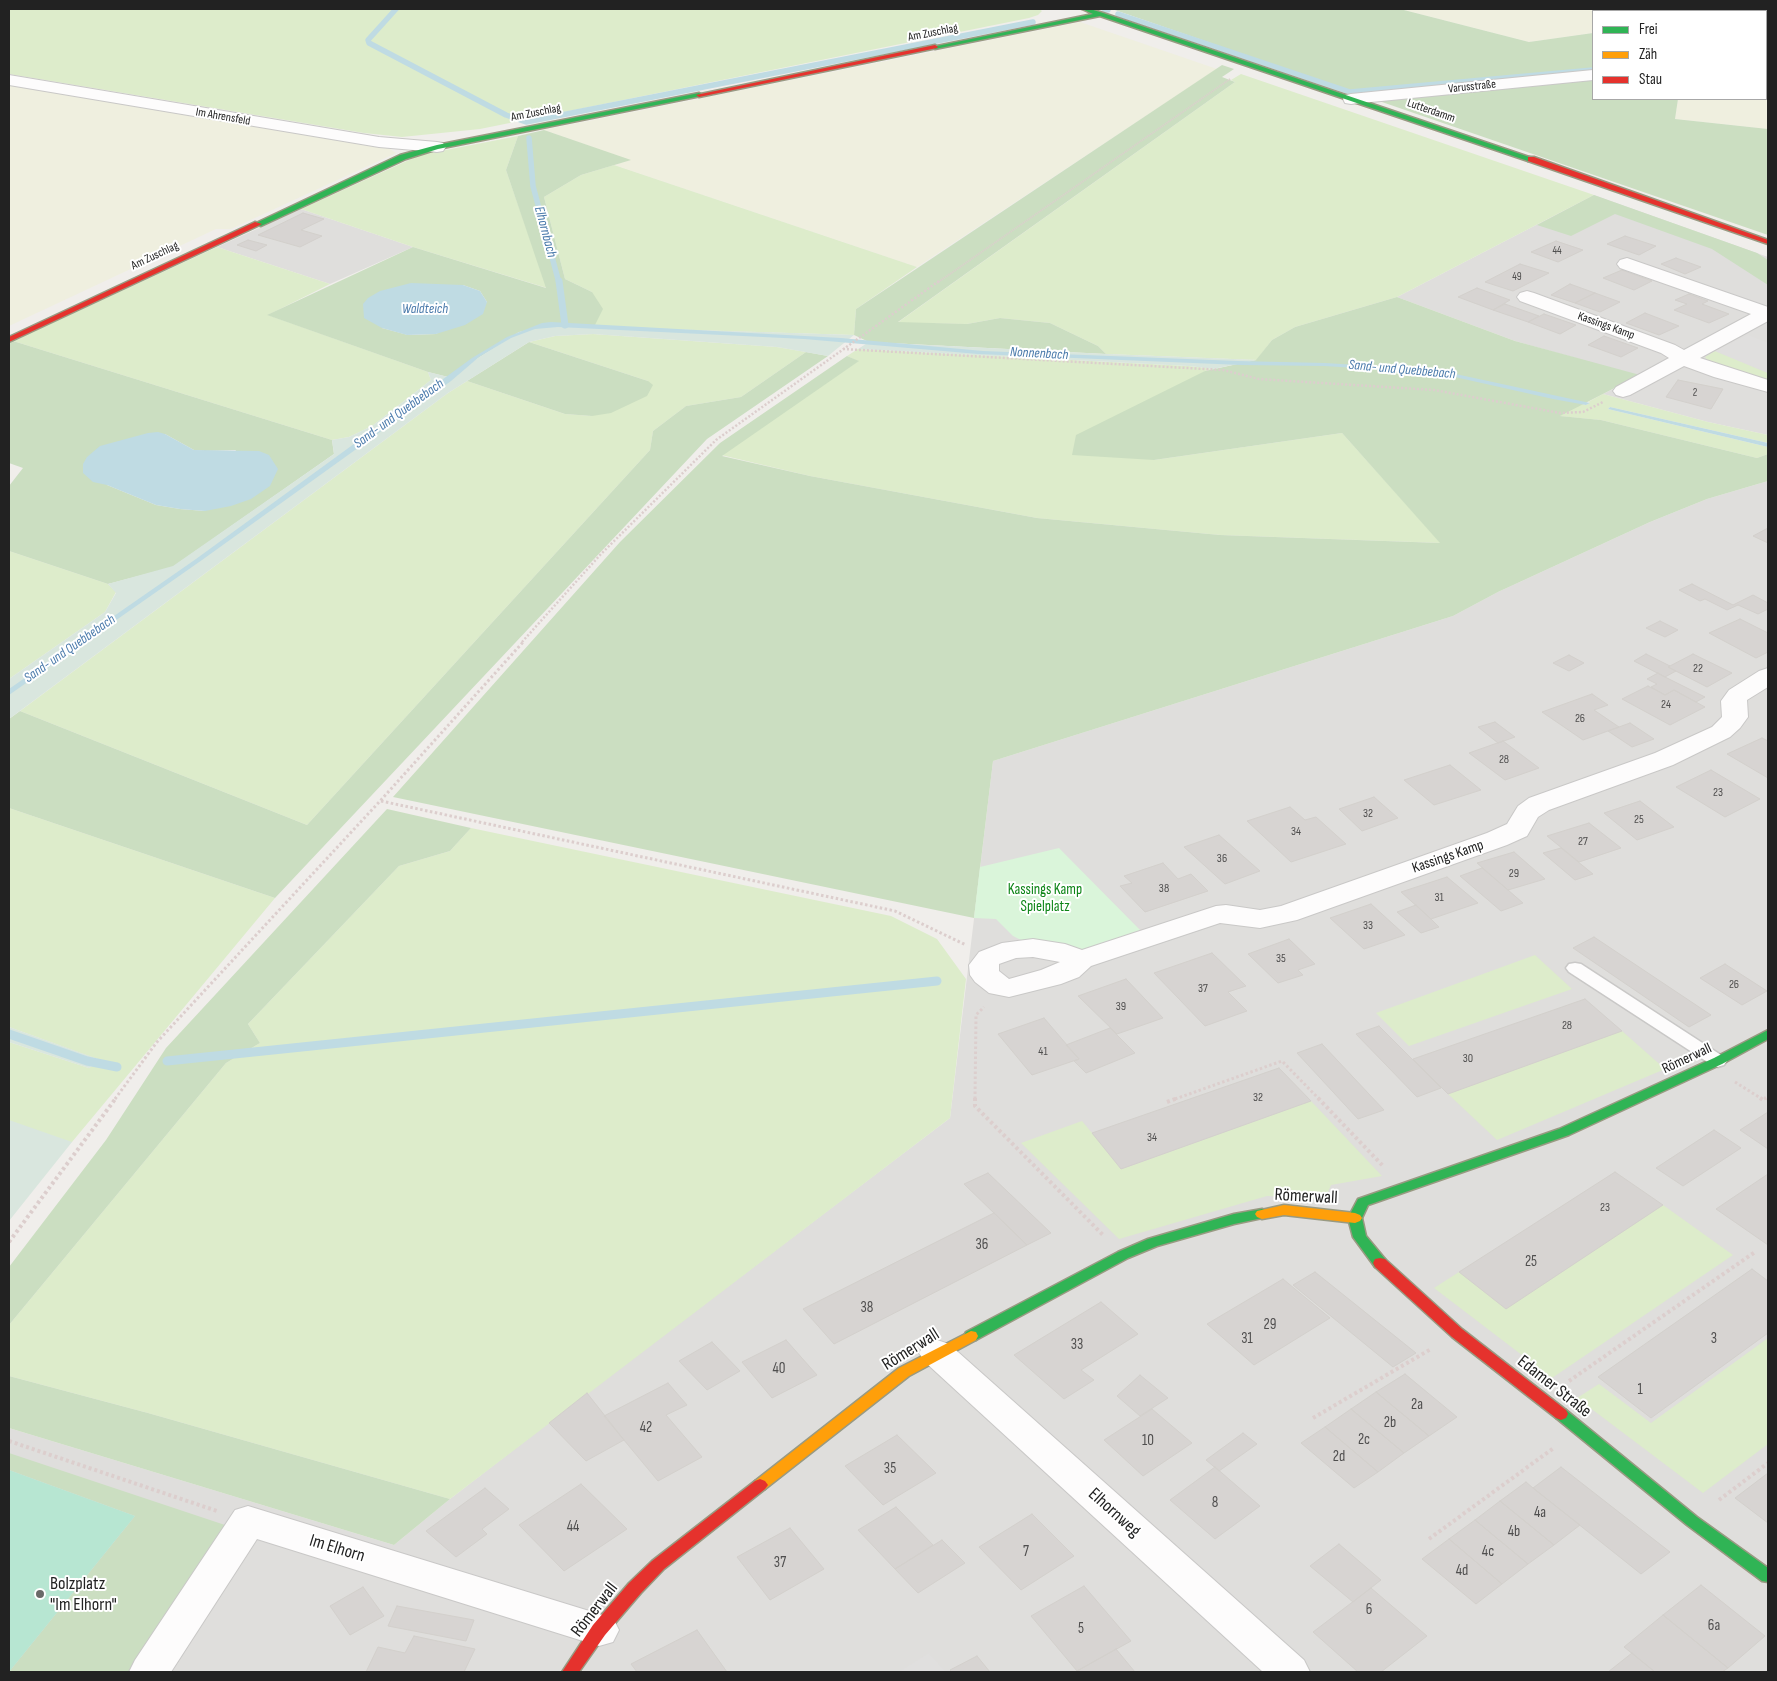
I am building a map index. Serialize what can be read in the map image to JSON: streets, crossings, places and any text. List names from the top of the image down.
{
  "streets": {
    "street": [
      "Am Zuschlag",
      "Varusstraße",
      "Lutterdamm",
      "Im Ahrensfeld",
      "Kassings Kamp",
      "Römerwall",
      "Edamer Straße",
      "Elhornweg",
      "Im Elhorn"
    ]
  },
  "crossings": [
    ["Am Zuschlag", "Lutterdamm"],
    ["Am Zuschlag", "Im Ahrensfeld"],
    ["Varusstraße", "Lutterdamm"],
    ["Römerwall", "Edamer Straße"],
    ["Römerwall", "Elhornweg"],
    ["Römerwall", "Im Elhorn"]
  ],
  "water": [
    "Elhornbach",
    "Waldteich",
    "Nonnenbach",
    "Sand- und Quebbebach"
  ],
  "parks": ["Kassings Kamp Spielplatz"],
  "places": ["Bolzplatz \"Im Elhorn\""],
  "house_numbers": [
    "44",
    "49",
    "2",
    "22",
    "24",
    "26",
    "28",
    "23",
    "32",
    "25",
    "34",
    "27",
    "36",
    "29",
    "38",
    "31",
    "33",
    "35",
    "26",
    "37",
    "39",
    "28",
    "41",
    "30",
    "32",
    "34",
    "23",
    "36",
    "25",
    "38",
    "29",
    "31",
    "3",
    "33",
    "40",
    "1",
    "2a",
    "2b",
    "42",
    "2c",
    "10",
    "2d",
    "35",
    "8",
    "4a",
    "44",
    "4b",
    "7",
    "4c",
    "37",
    "4d",
    "6",
    "6a",
    "5"
  ],
  "legend": ["Frei", "Zäh", "Stau"]
}
